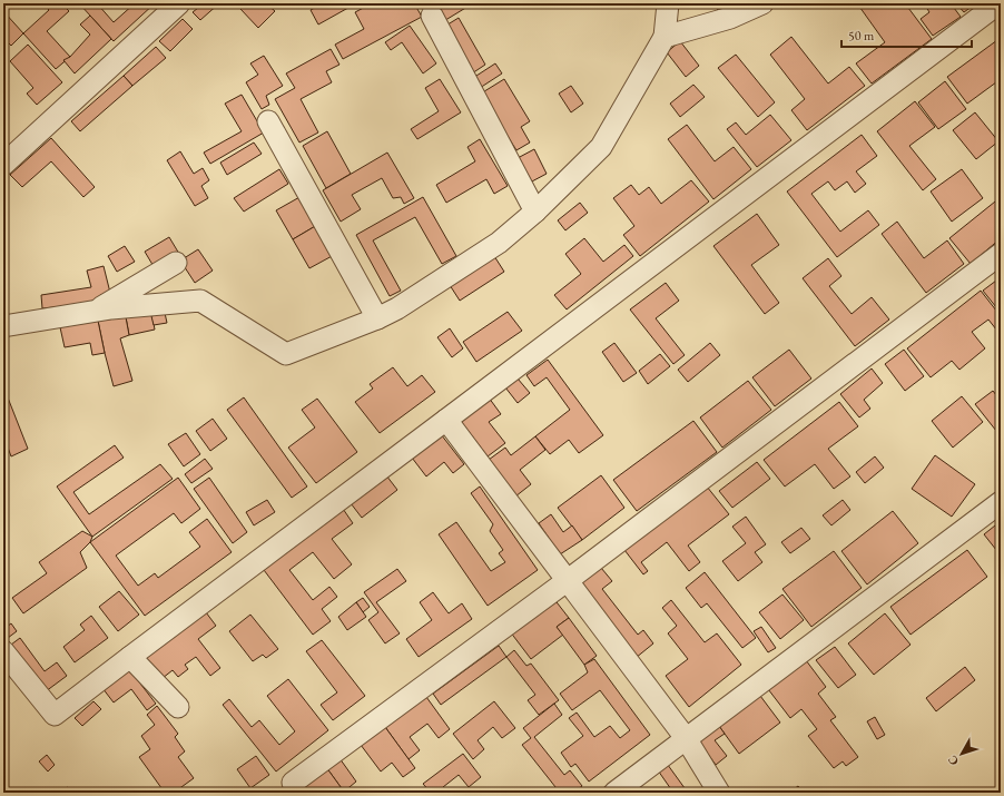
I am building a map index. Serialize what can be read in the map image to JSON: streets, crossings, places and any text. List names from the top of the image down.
{
  "scale_bar": "50 m",
  "north": "bottom left"
}
